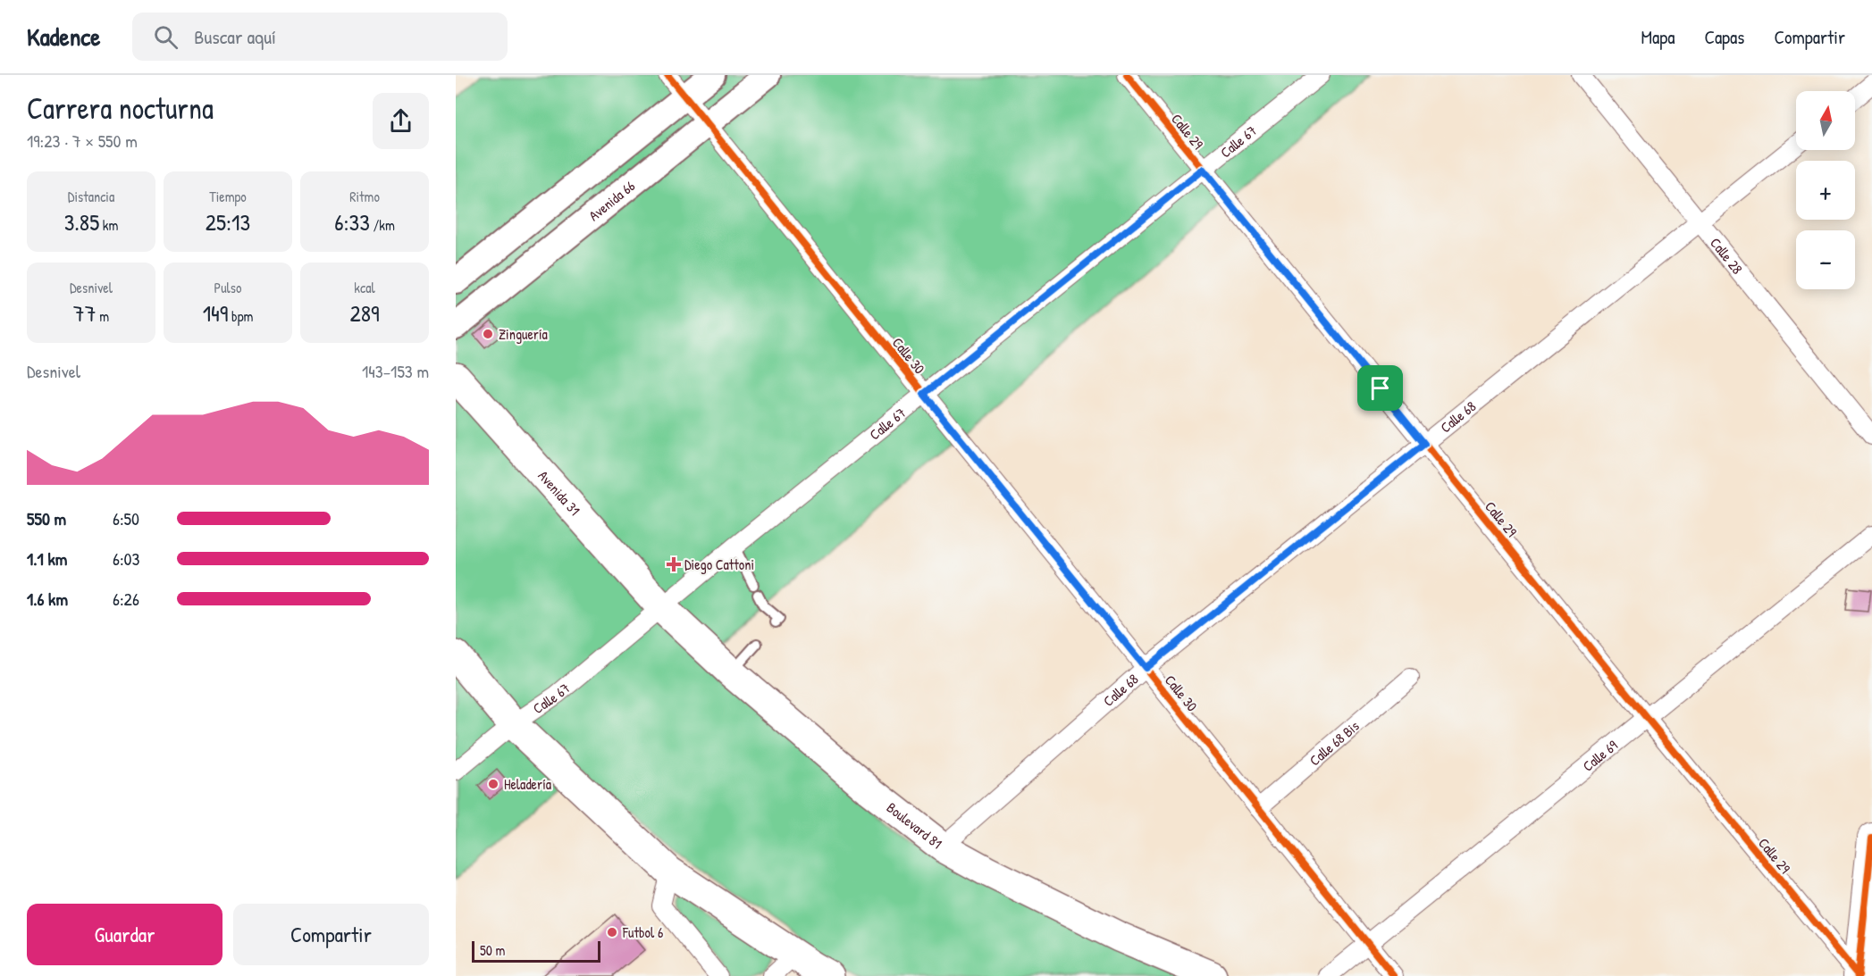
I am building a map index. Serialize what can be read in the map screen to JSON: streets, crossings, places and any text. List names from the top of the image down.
{
  "streets": {
    "highway": ["Avenida 31", "Boulevard 81"],
    "main road": ["Avenida 66"],
    "street": [
      "Calle 29",
      "Calle 67",
      "Calle 28",
      "Calle 30",
      "Calle 68",
      "Calle 68 Bis",
      "Calle 69"
    ]
  },
  "crossings": [
    ["Calle 29", "Calle 67"],
    ["Calle 29", "Calle 68"],
    ["Calle 29", "Calle 69"],
    ["Calle 67", "Calle 30"],
    ["Calle 67", "Avenida 31"],
    ["Calle 67", "Boulevard 81"],
    ["Avenida 66", "Calle 30"],
    ["Calle 28", "Calle 68"],
    ["Calle 30", "Calle 68"],
    ["Calle 30", "Calle 68 Bis"],
    ["Calle 30", "Calle 69"],
    ["Calle 68", "Boulevard 81"],
    ["Avenida 31", "Boulevard 81"]
  ],
  "places": {
    "other": ["Zinguería", "Heladería", "Futbol 6"],
    "health": ["Diego Cattoni"]
  },
  "scale_bar": "50 m",
  "north": "top",
  "page": {
    "header": "Kadence",
    "search": "Buscar aquí",
    "nav": ["Mapa", "Capas", "Compartir"],
    "heading": ["Carrera nocturna", "19:23 · 7 × 550 m"],
    "map_buttons": ["+", "−"],
    "stats": [
      ["Distancia", "3.85 km"],
      ["Tiempo", "25:13"],
      ["Ritmo", "6:33 /km"],
      ["Desnivel", "77 m"],
      ["Pulso", "149 bpm"],
      ["kcal", "289"]
    ],
    "chart": ["Desnivel", "143–153 m"],
    "list": [
      {
        "name": "550 m",
        "note": "6:50"
      },
      {
        "name": "1.1 km",
        "note": "6:03"
      },
      {
        "name": "1.6 km",
        "note": "6:26"
      }
    ],
    "buttons": ["Guardar", "Compartir"],
    "scale": "50 m"
  }
}
